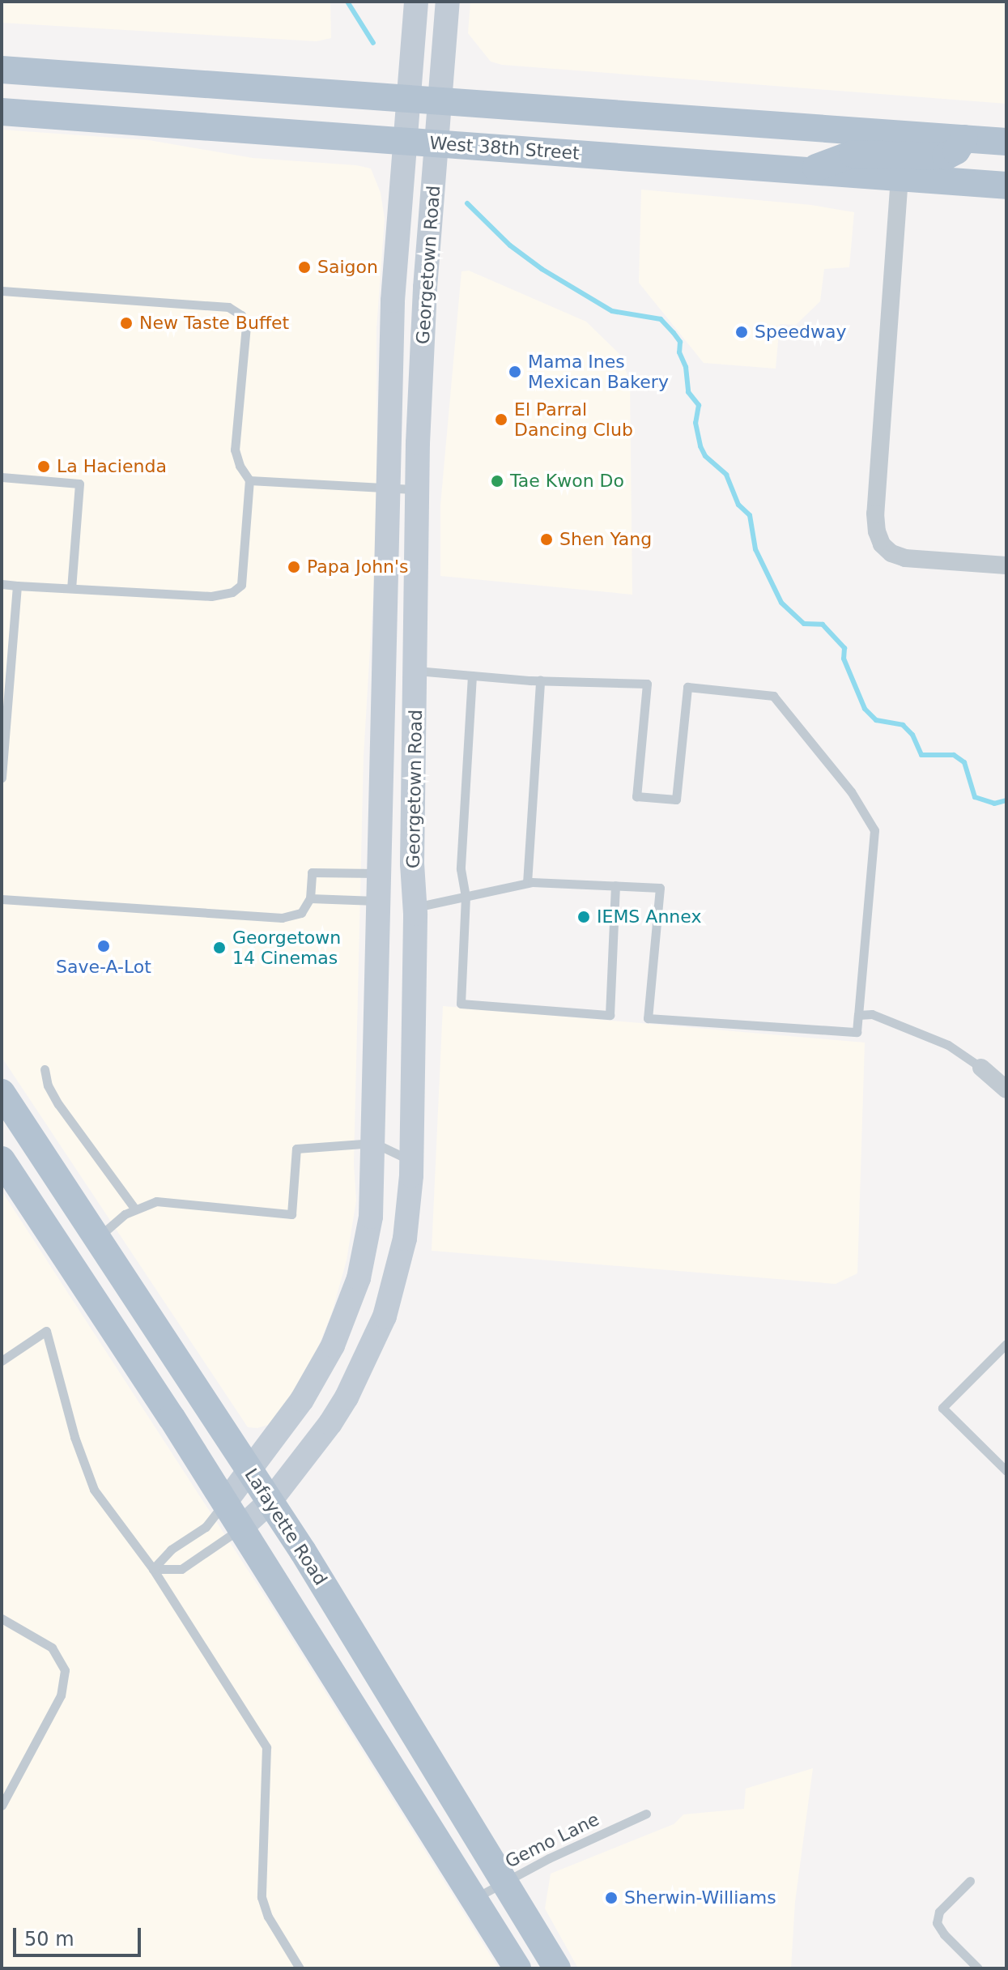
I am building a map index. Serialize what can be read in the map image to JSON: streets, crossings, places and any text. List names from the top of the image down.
{
  "streets": {
    "main road": ["West 38th Street", "Georgetown Road", "Lafayette Road"],
    "lane": ["Gemo Lane"]
  },
  "crossings": [
    ["West 38th Street", "Georgetown Road"],
    ["Georgetown Road", "Lafayette Road"],
    ["Lafayette Road", "Gemo Lane"]
  ],
  "places": [
    "Saigon",
    "New Taste Buffet",
    "Speedway",
    "Mama Ines Mexican Bakery",
    "El Parral Dancing Club",
    "La Hacienda",
    "Tae Kwon Do",
    "Shen Yang",
    "Papa John's",
    "IEMS Annex",
    "Save-A-Lot",
    "Georgetown 14 Cinemas",
    "Sherwin-Williams"
  ],
  "scale_bar": "50 m"
}
